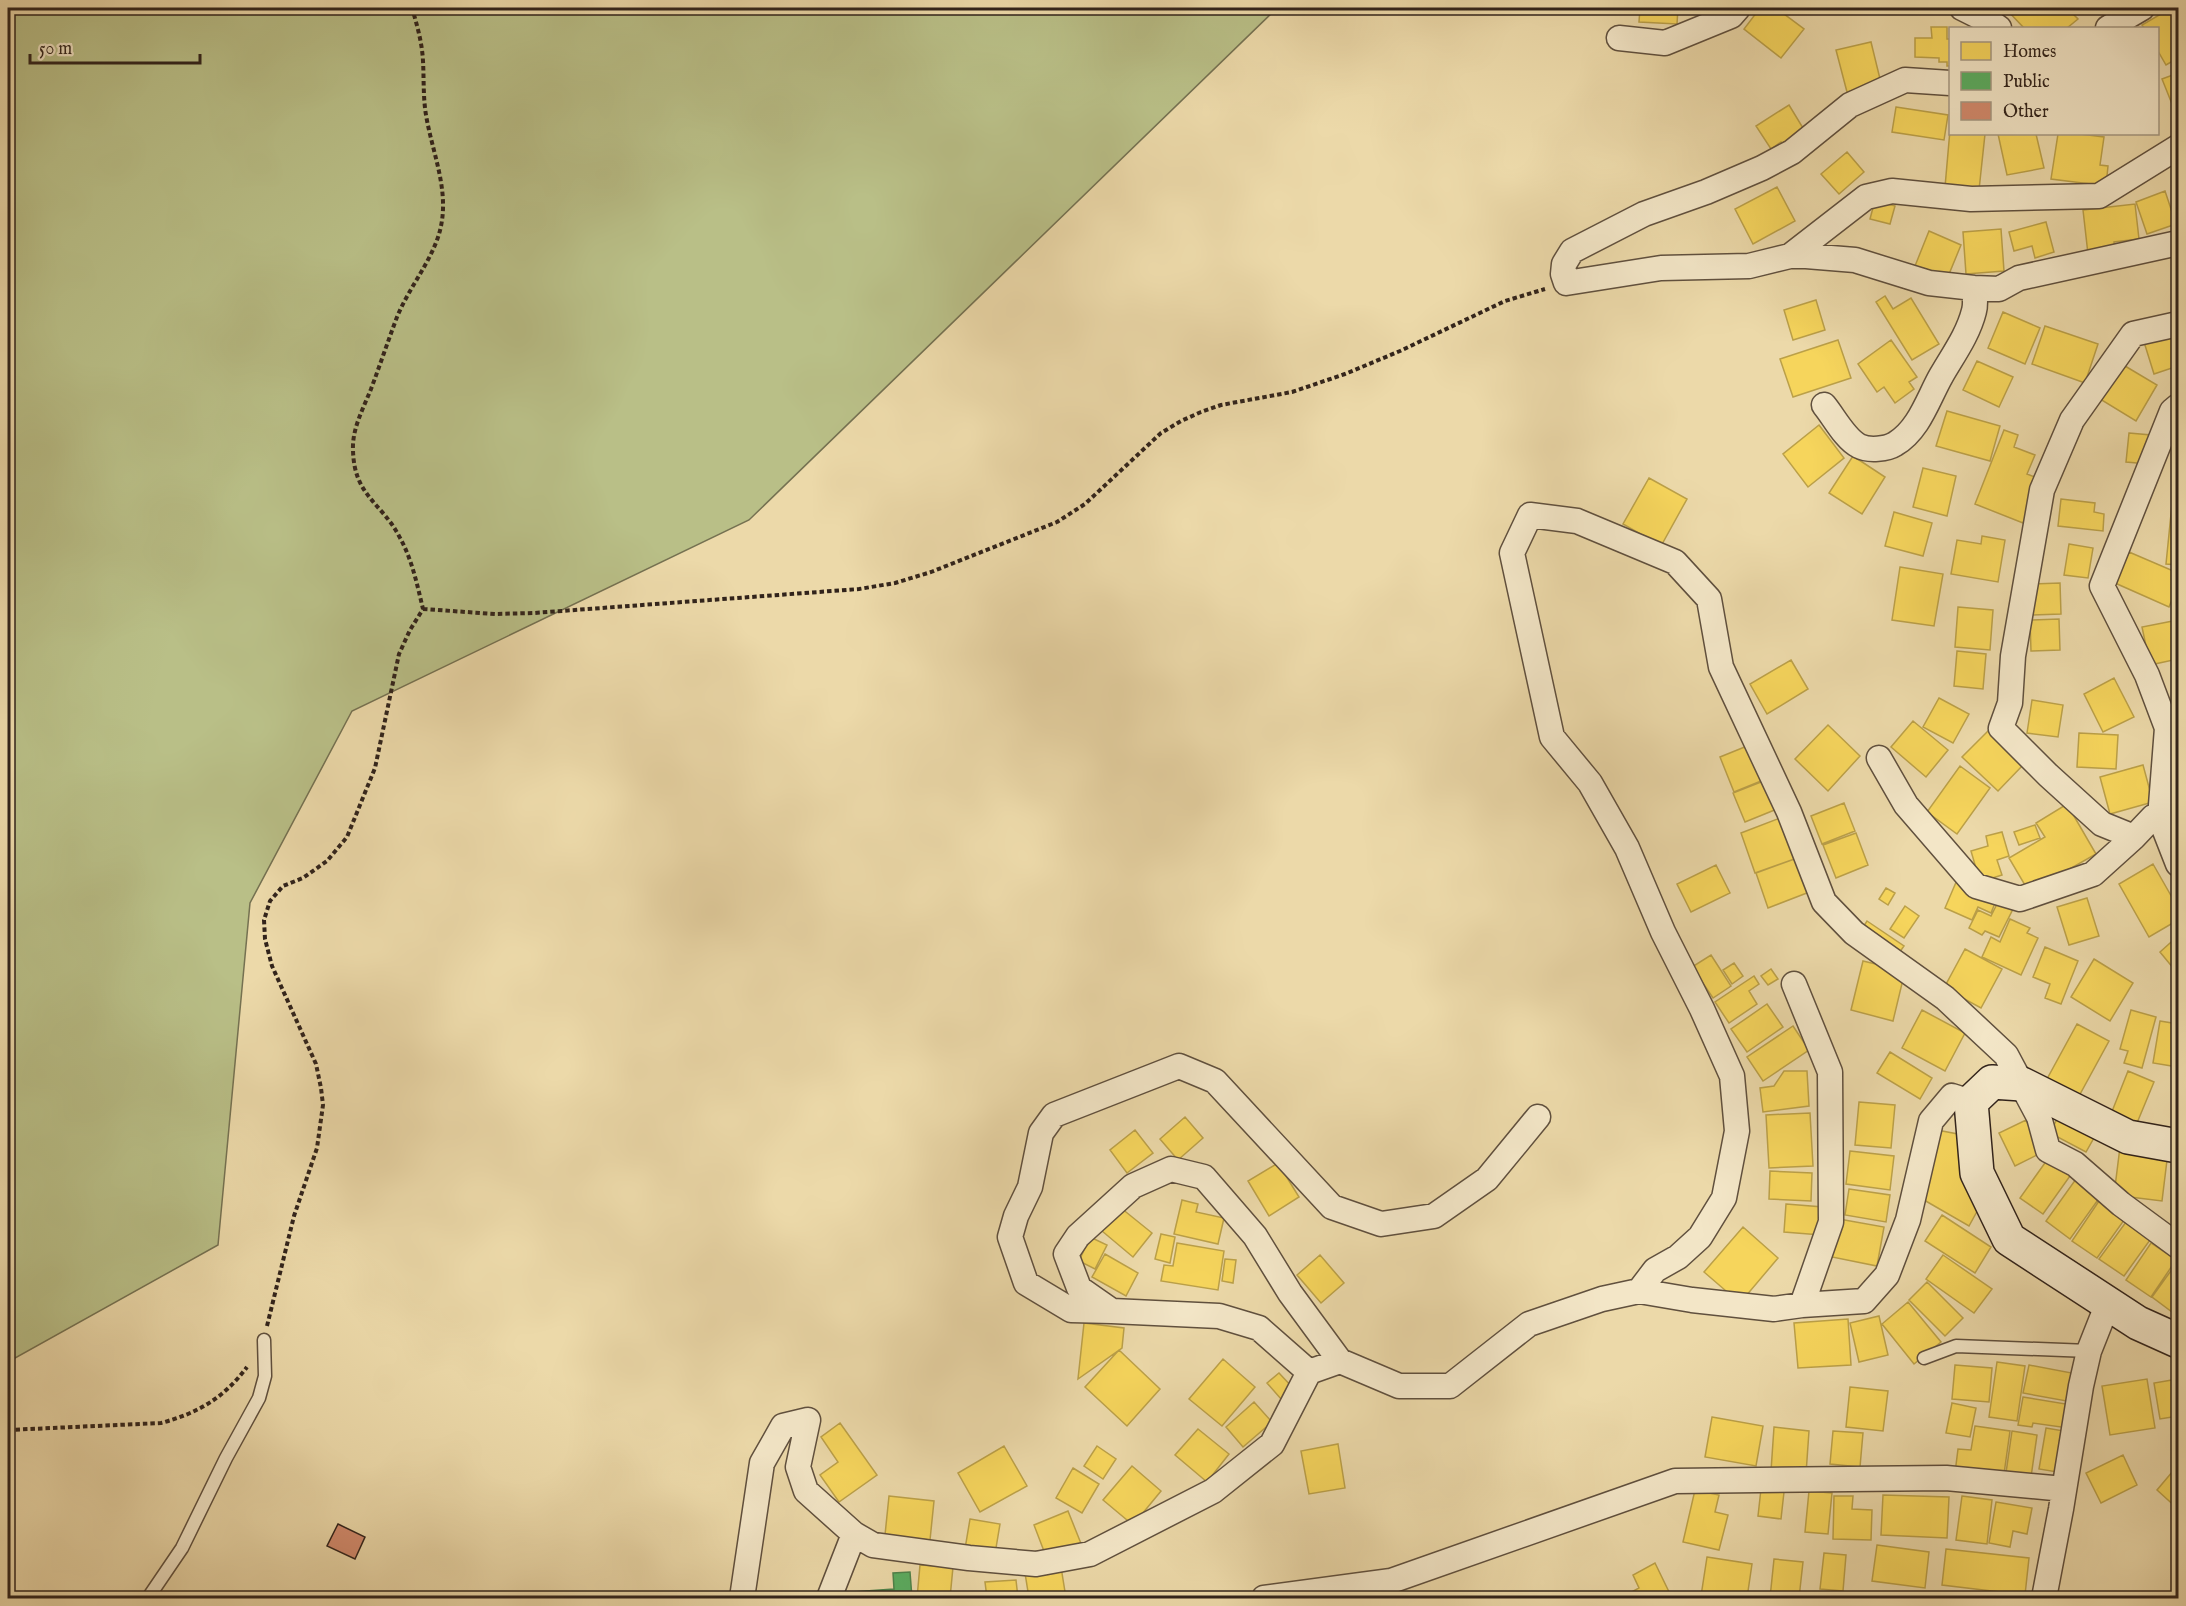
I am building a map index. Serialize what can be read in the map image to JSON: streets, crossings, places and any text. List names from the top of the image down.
{
  "legend": ["Homes", "Public", "Other"],
  "scale_bar": "50 m"
}
